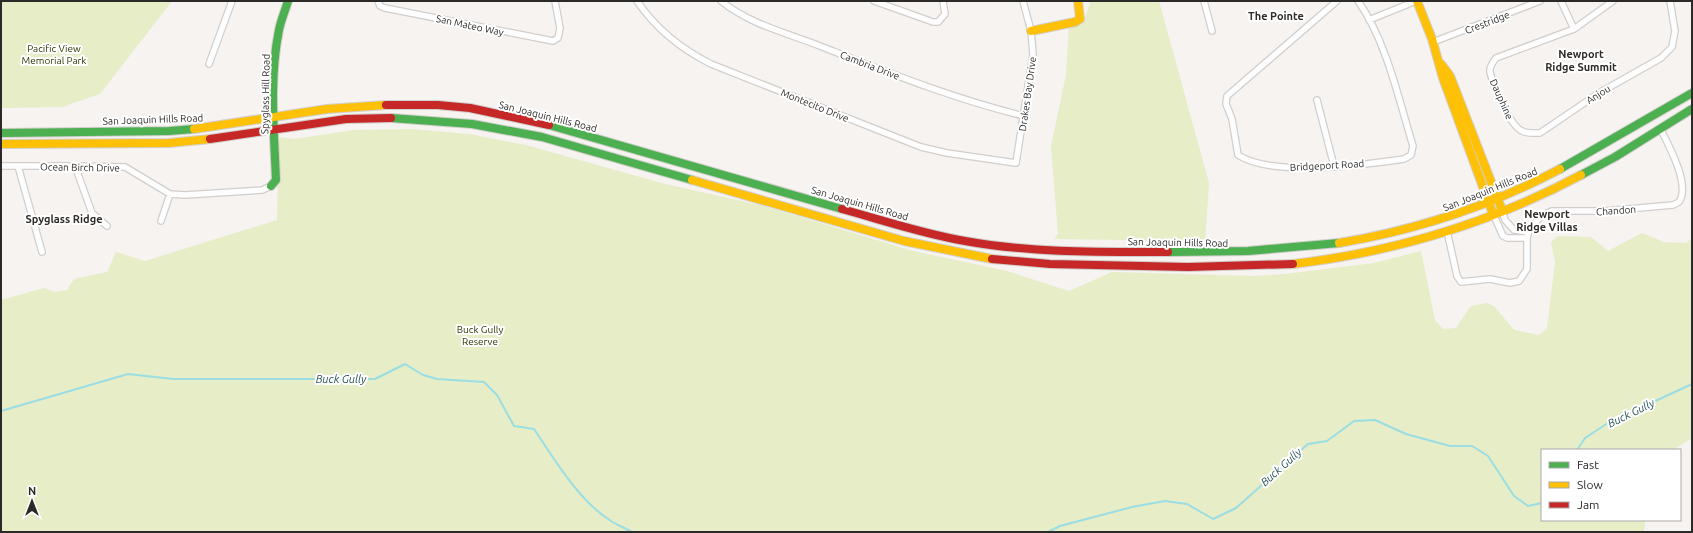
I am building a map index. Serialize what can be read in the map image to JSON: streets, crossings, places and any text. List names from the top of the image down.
{
  "streets": {
    "main road": ["Spyglass Hill Road", "San Joaquin Hills Road"],
    "street": [
      "Crestridge",
      "San Mateo Way",
      "Cambria Drive",
      "Drakes Bay Drive",
      "Anjou",
      "Dauphine",
      "Montecito Drive",
      "Bridgeport Road",
      "Ocean Birch Drive",
      "Chandon"
    ]
  },
  "crossings": [
    ["Cambria Drive", "Drakes Bay Drive"],
    ["Spyglass Hill Road", "San Joaquin Hills Road"],
    ["Spyglass Hill Road", "Ocean Birch Drive"],
    ["Drakes Bay Drive", "Montecito Drive"],
    ["Anjou", "Dauphine"]
  ],
  "districts": [
    "The Pointe",
    "Newport Ridge Summit",
    "Newport Ridge Villas",
    "Spyglass Ridge"
  ],
  "water": ["Buck Gully"],
  "parks": ["Pacific View Memorial Park", "Buck Gully Reserve"],
  "legend": ["Fast", "Slow", "Jam"],
  "north": "top"
}
